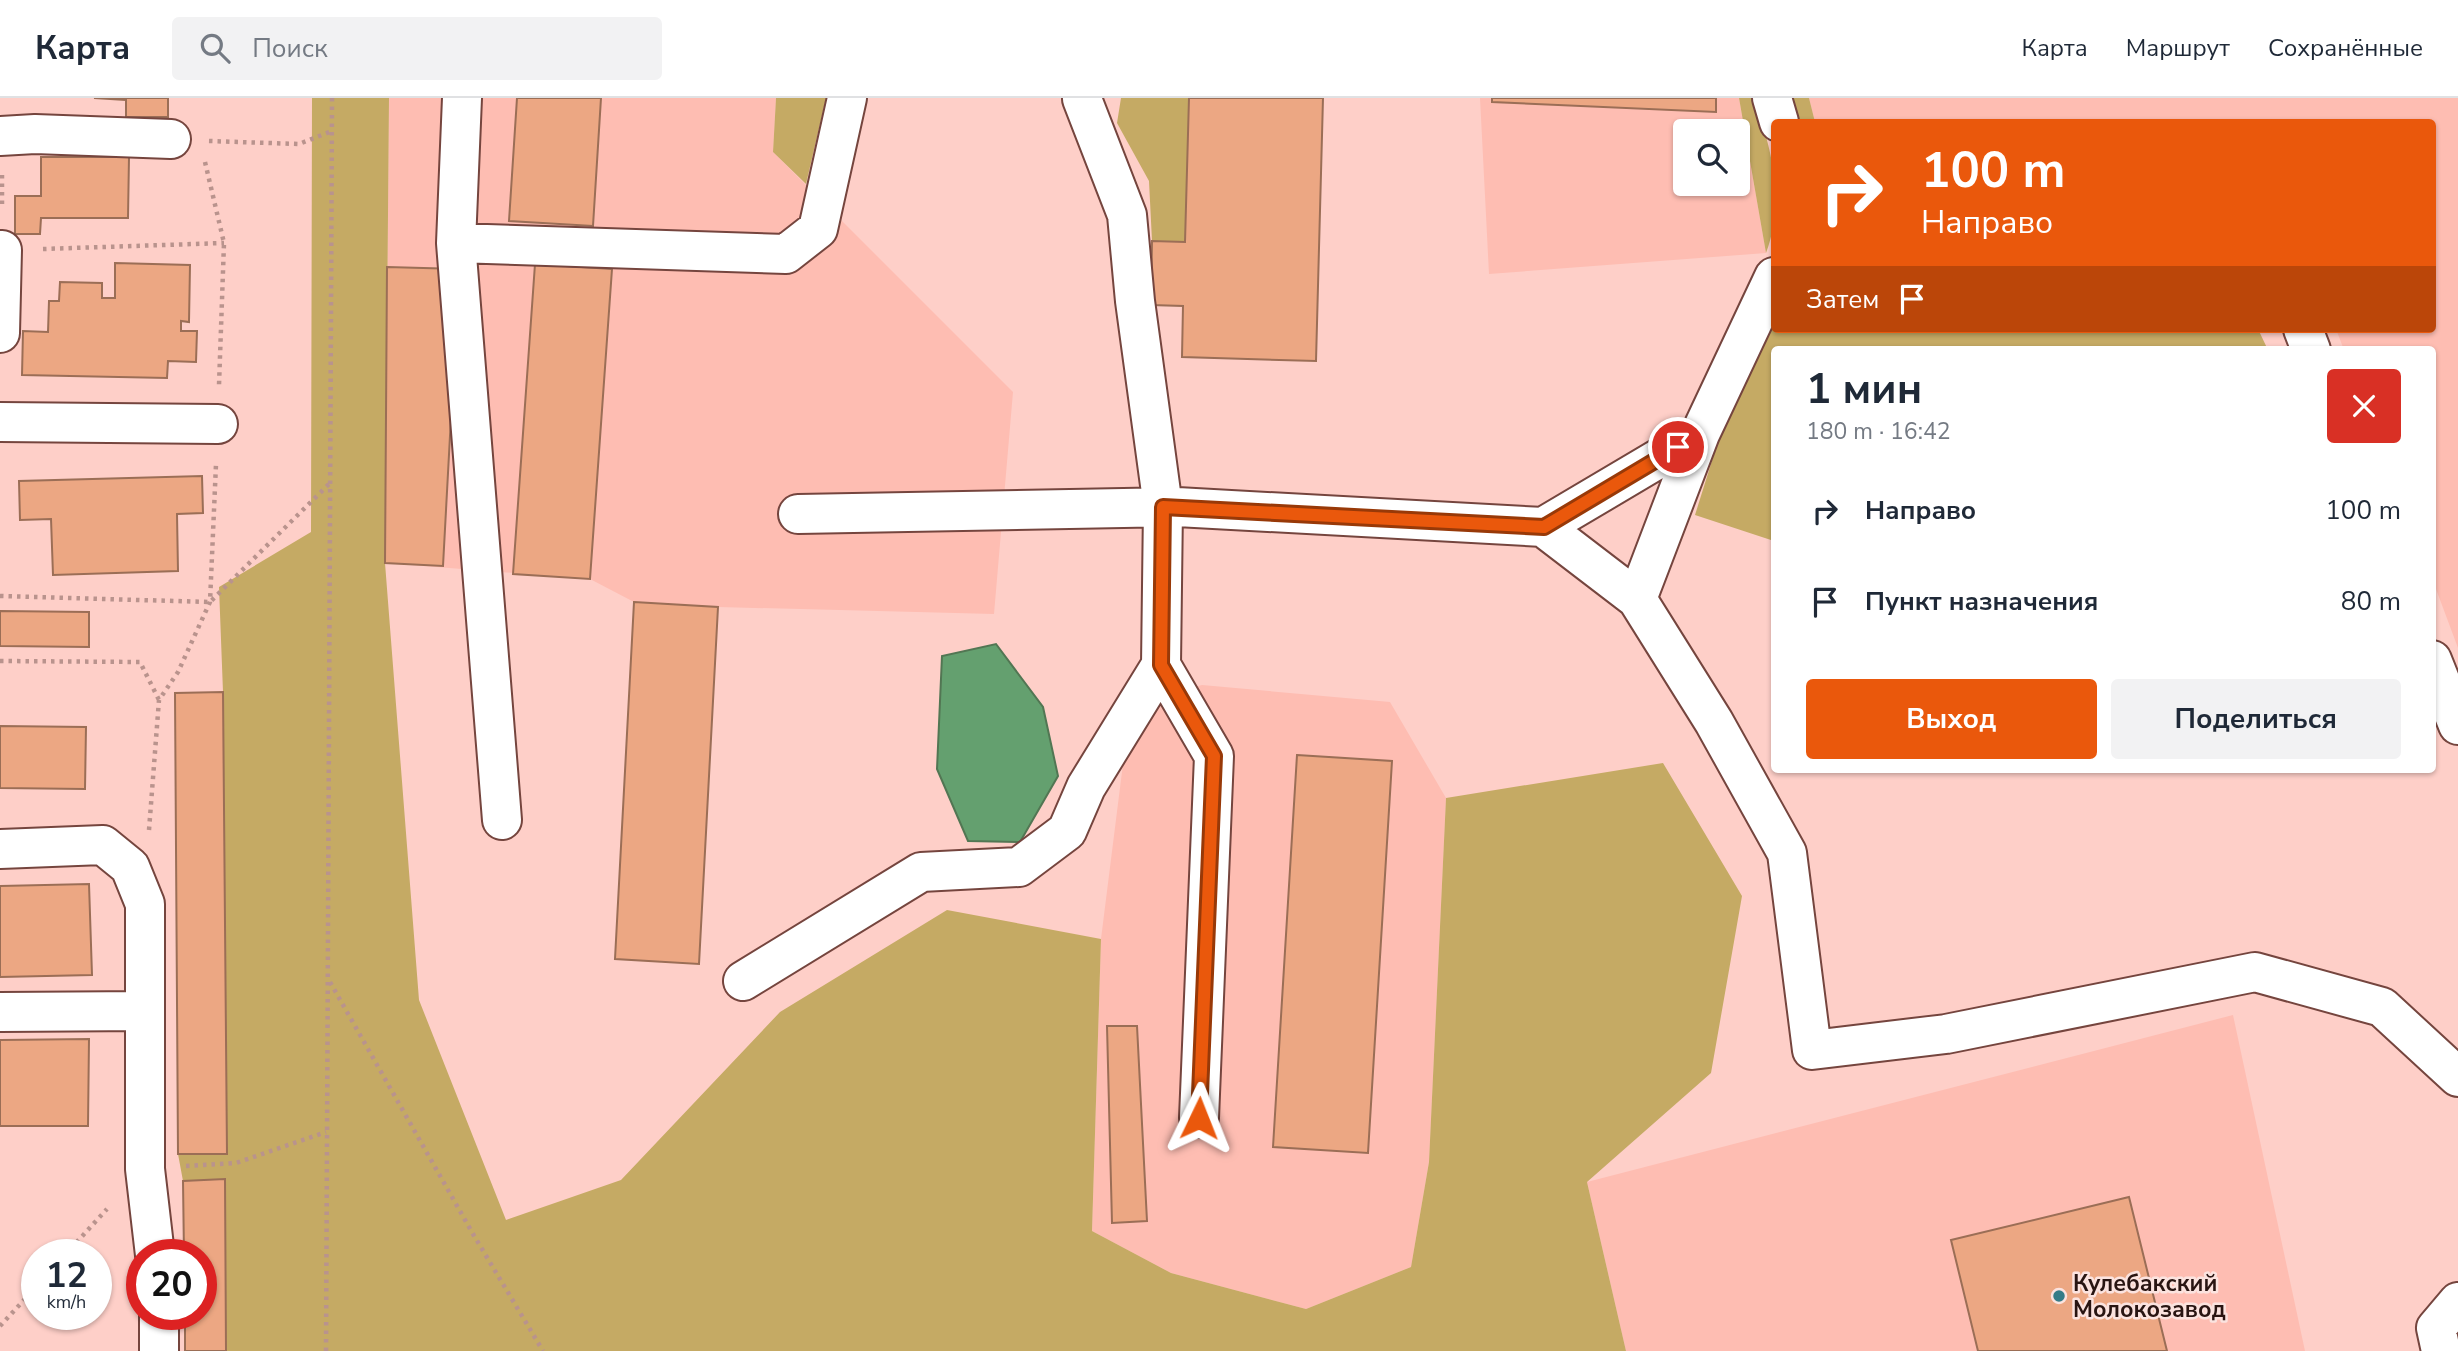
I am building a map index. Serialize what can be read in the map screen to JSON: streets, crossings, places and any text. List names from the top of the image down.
{
  "places": ["Кулебакский Молокозавод"],
  "page": {
    "header": "Карта",
    "search": "Поиск",
    "nav": ["Карта", "Маршрут", "Сохранённые"],
    "turn": ["100 m", "Направо"],
    "then": "Затем",
    "heading": ["1 мин", "180 m · 16:42"],
    "list": [
      {
        "name": "Направо",
        "value": "100 m"
      },
      {
        "name": "Пункт назначения",
        "value": "80 m"
      }
    ],
    "buttons": ["Выход", "Поделиться"],
    "speed": "12 km/h",
    "limit": "20"
  }
}
